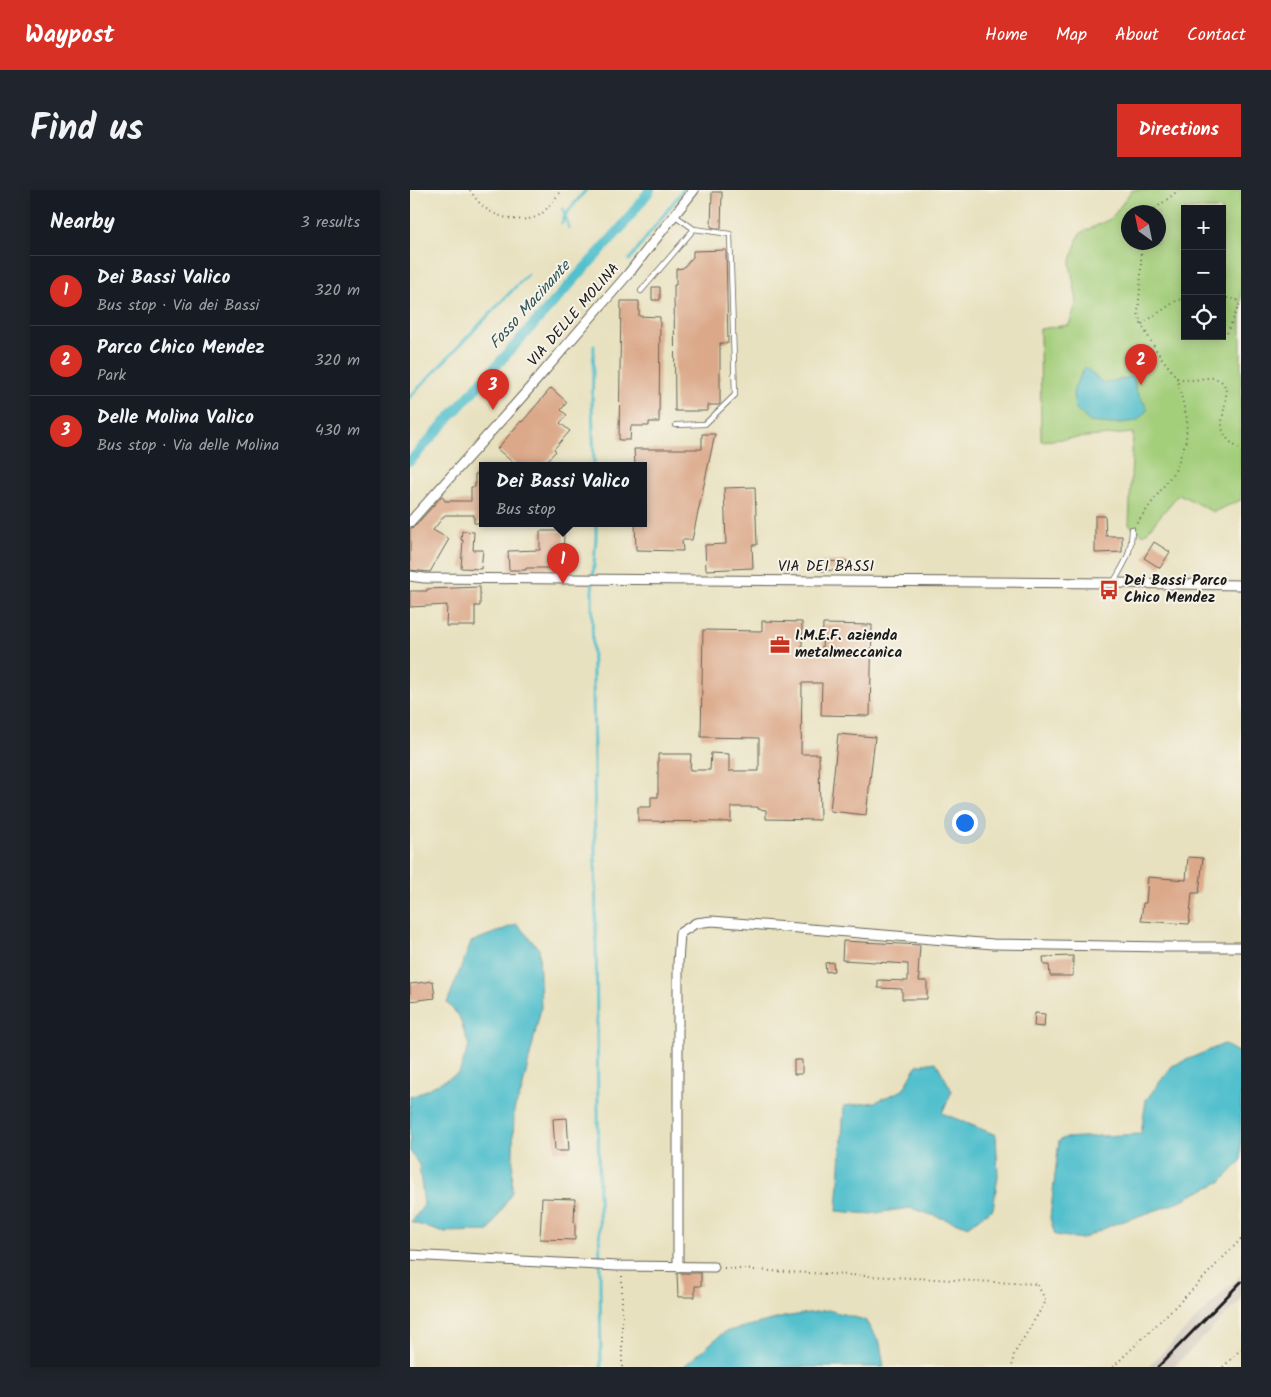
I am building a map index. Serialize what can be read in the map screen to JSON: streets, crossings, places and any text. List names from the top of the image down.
{
  "streets": {
    "street": ["VIA DELLE MOLINA", "VIA DEI BASSI"]
  },
  "water": ["Fosso Macinante"],
  "places": {
    "bus stop": ["Dei Bassi Parco Chico Mendez"],
    "office": ["I.M.E.F. azienda metalmeccanica"]
  },
  "north": "top left",
  "page": {
    "header": "Waypost",
    "nav": [
      "Home",
      "Map",
      "About",
      "Contact"
    ],
    "title": "Find us",
    "buttons": "Directions",
    "heading": ["Nearby", "3 results"],
    "map_buttons": ["+", "−"],
    "list": [
      {
        "mark": "1",
        "name": "Dei Bassi Valico",
        "note": "Bus stop · Via dei Bassi",
        "value": "320 m"
      },
      {
        "mark": "2",
        "name": "Parco Chico Mendez",
        "note": "Park",
        "value": "320 m"
      },
      {
        "mark": "3",
        "name": "Delle Molina Valico",
        "note": "Bus stop · Via delle Molina",
        "value": "430 m"
      }
    ],
    "pins": ["2", "3", "1"],
    "popup": ["Dei Bassi Valico", "Bus stop"]
  }
}
